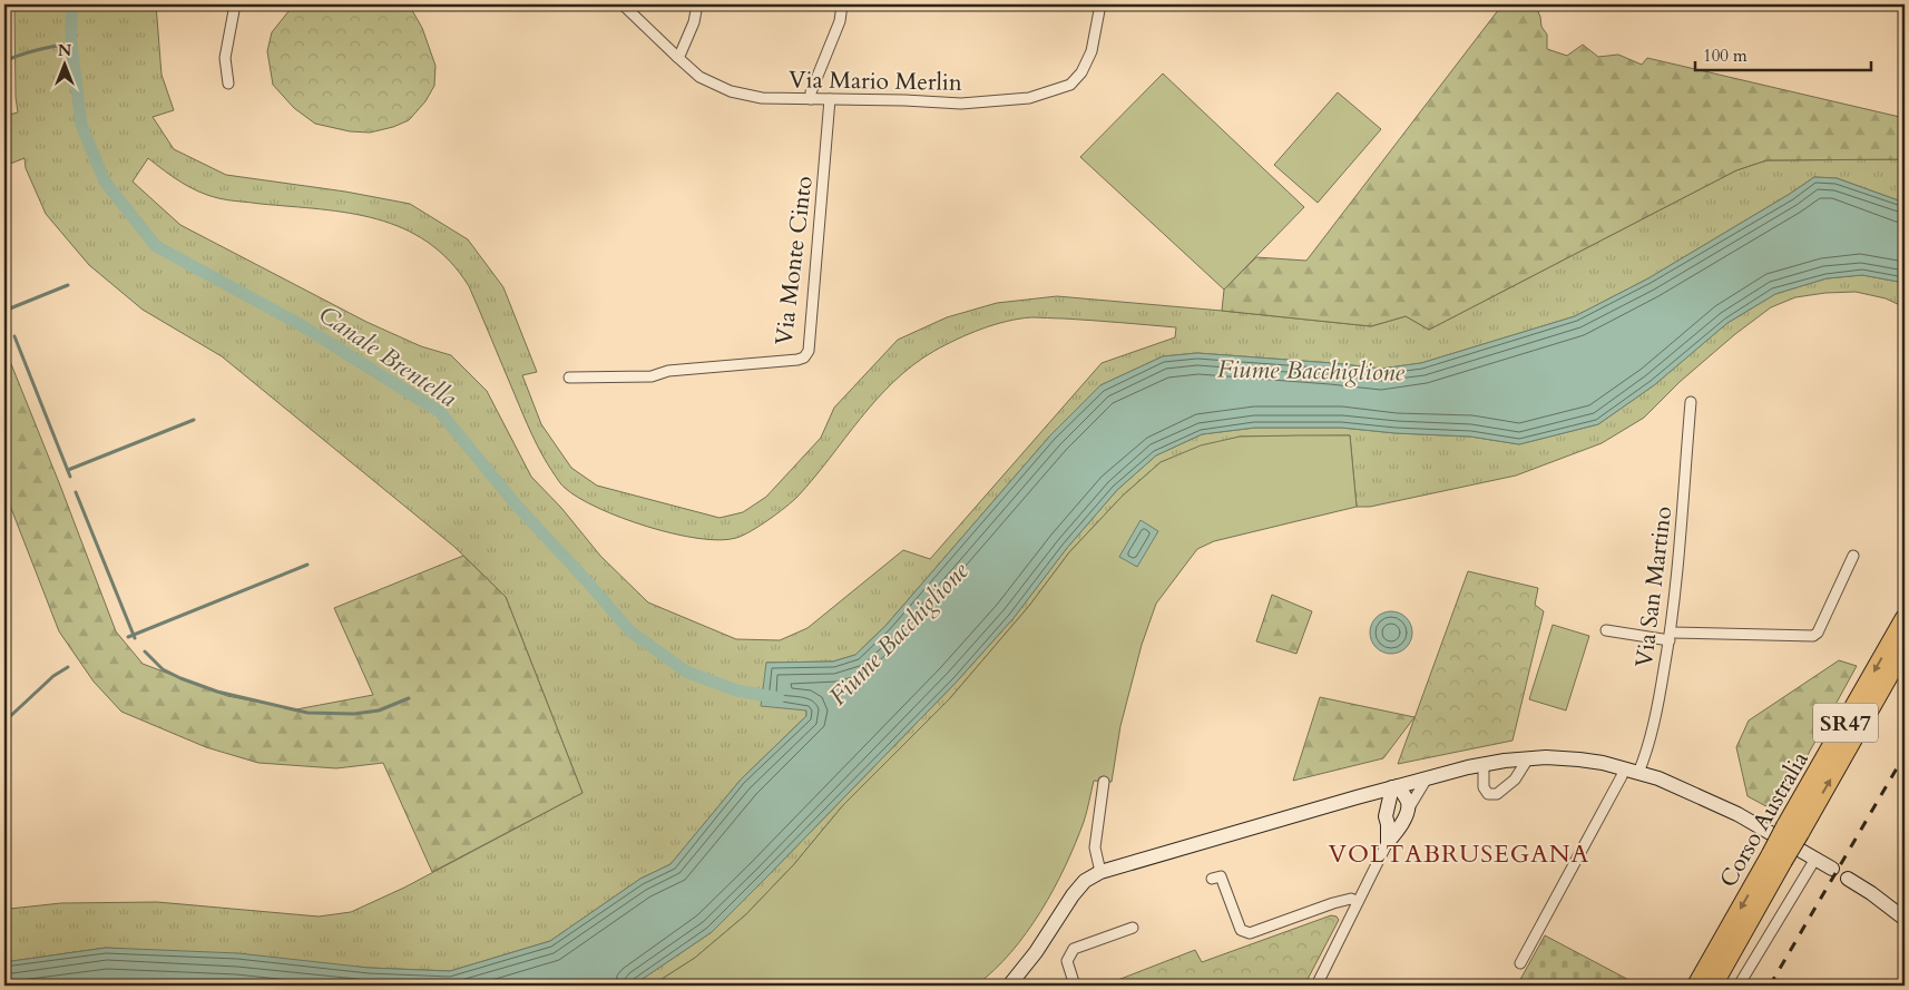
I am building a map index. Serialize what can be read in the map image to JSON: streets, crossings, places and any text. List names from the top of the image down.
{
  "streets": {
    "highway": ["SR47", "Corso Australia"],
    "street": ["Via Mario Merlin", "Via Monte Cinto", "Via San Martino"]
  },
  "crossings": [
    ["Via Mario Merlin", "Via Monte Cinto"]
  ],
  "districts": ["VOLTABRUSEGANA"],
  "water": ["Canale Brentella", "Fiume Bacchiglione"],
  "scale_bar": "100 m",
  "north": "top"
}
